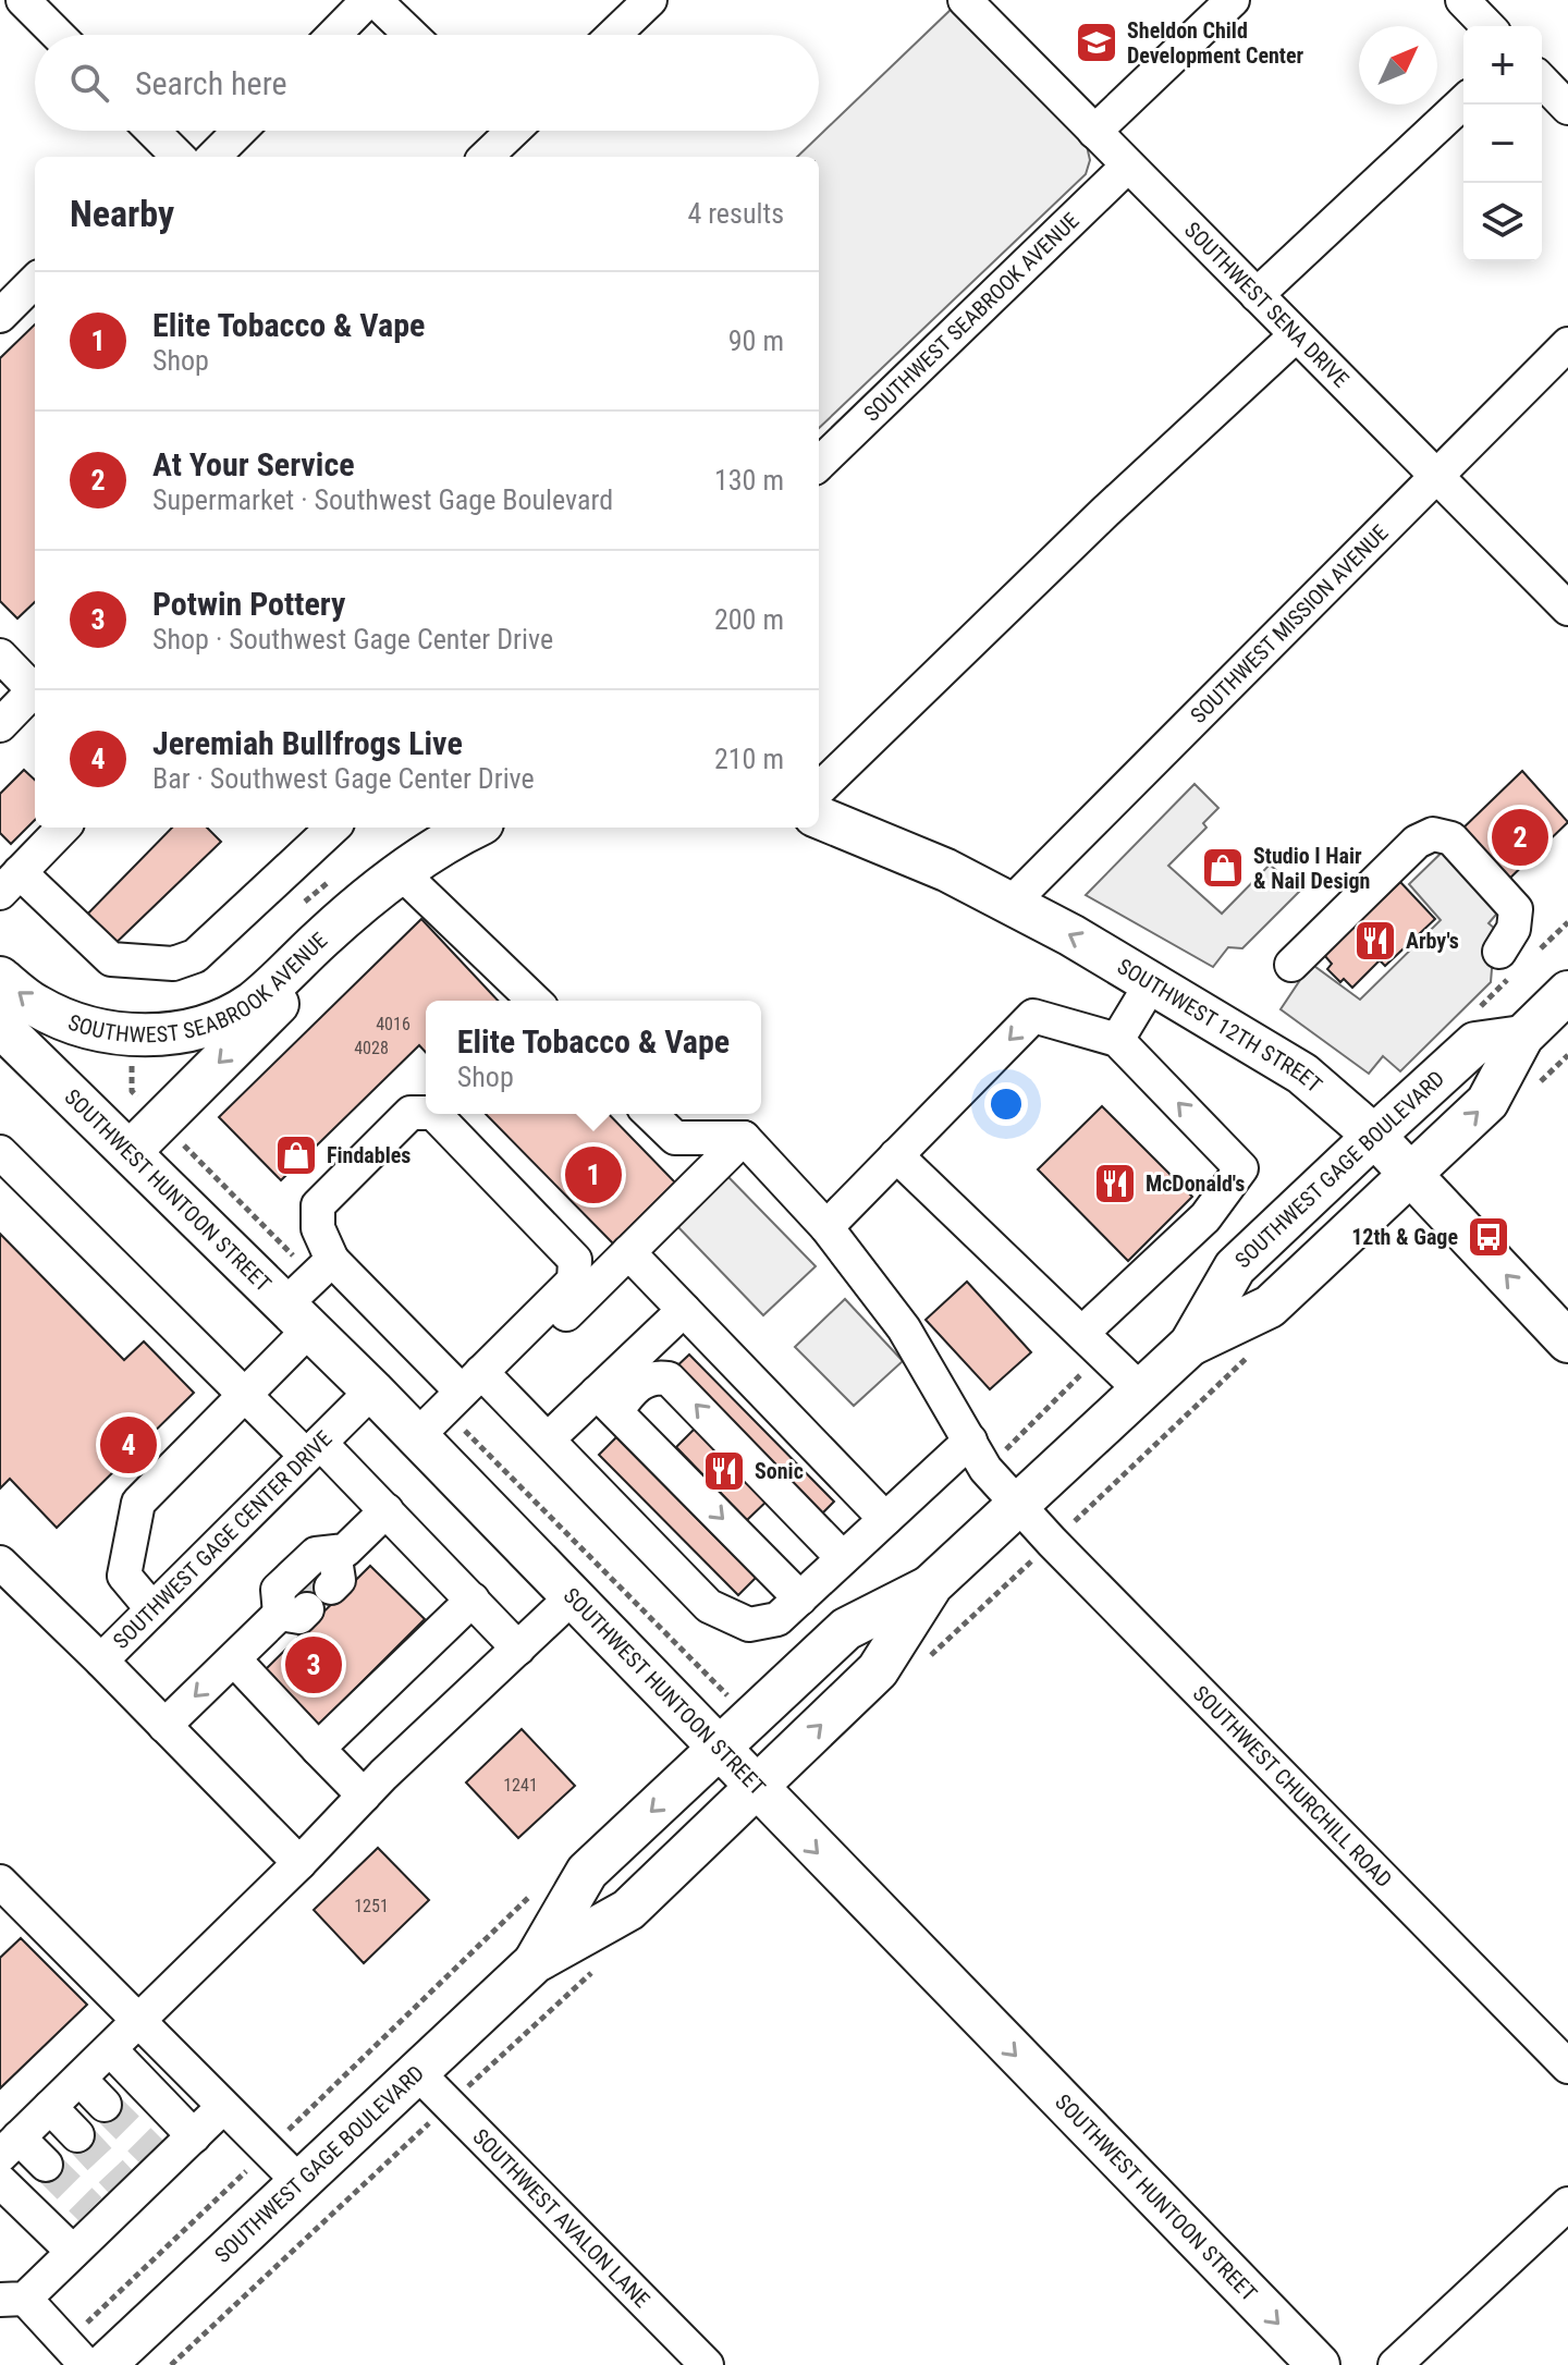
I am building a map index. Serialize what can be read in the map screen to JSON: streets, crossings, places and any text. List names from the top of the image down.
{
  "streets": {
    "main road": [
      "SOUTHWEST SEABROOK AVENUE",
      "SOUTHWEST 12TH STREET",
      "SOUTHWEST GAGE BOULEVARD",
      "SOUTHWEST HUNTOON STREET"
    ],
    "street": [
      "SOUTHWEST SENA DRIVE",
      "SOUTHWEST MISSION AVENUE",
      "SOUTHWEST GAGE CENTER DRIVE",
      "SOUTHWEST CHURCHILL ROAD",
      "SOUTHWEST AVALON LANE"
    ]
  },
  "crossings": [
    ["SOUTHWEST SENA DRIVE", "SOUTHWEST SEABROOK AVENUE"],
    ["SOUTHWEST SENA DRIVE", "SOUTHWEST MISSION AVENUE"],
    ["SOUTHWEST SEABROOK AVENUE", "SOUTHWEST HUNTOON STREET"],
    ["SOUTHWEST MISSION AVENUE", "SOUTHWEST 12TH STREET"],
    ["SOUTHWEST 12TH STREET", "SOUTHWEST GAGE BOULEVARD"],
    ["SOUTHWEST GAGE BOULEVARD", "SOUTHWEST HUNTOON STREET"],
    ["SOUTHWEST GAGE BOULEVARD", "SOUTHWEST CHURCHILL ROAD"],
    ["SOUTHWEST GAGE BOULEVARD", "SOUTHWEST AVALON LANE"],
    ["SOUTHWEST HUNTOON STREET", "SOUTHWEST GAGE CENTER DRIVE"]
  ],
  "one_way": ["SOUTHWEST SEABROOK AVENUE", "SOUTHWEST 12TH STREET", "SOUTHWEST HUNTOON STREET"],
  "places": {
    "school or university": ["Sheldon Child Development Center"],
    "shop": ["Studio I Hair & Nail Design", "Findables"],
    "restaurant": ["Arby's", "McDonald's", "Sonic"],
    "bus stop": ["12th & Gage"]
  },
  "house_numbers": [
    "4016",
    "4028",
    "1241",
    "1251"
  ],
  "north": "top right",
  "page": {
    "map_buttons": ["+", "−"],
    "search": "Search here",
    "heading": ["Nearby", "4 results"],
    "list": [
      {
        "mark": "1",
        "name": "Elite Tobacco & Vape",
        "note": "Shop",
        "value": "90 m"
      },
      {
        "mark": "2",
        "name": "At Your Service",
        "note": "Supermarket · Southwest Gage Boulevard",
        "value": "130 m"
      },
      {
        "mark": "3",
        "name": "Potwin Pottery",
        "note": "Shop · Southwest Gage Center Drive",
        "value": "200 m"
      },
      {
        "mark": "4",
        "name": "Jeremiah Bullfrogs Live",
        "note": "Bar · Southwest Gage Center Drive",
        "value": "210 m"
      }
    ],
    "pins": [
      "2",
      "1",
      "4",
      "3"
    ],
    "popup": ["Elite Tobacco & Vape", "Shop"]
  }
}
